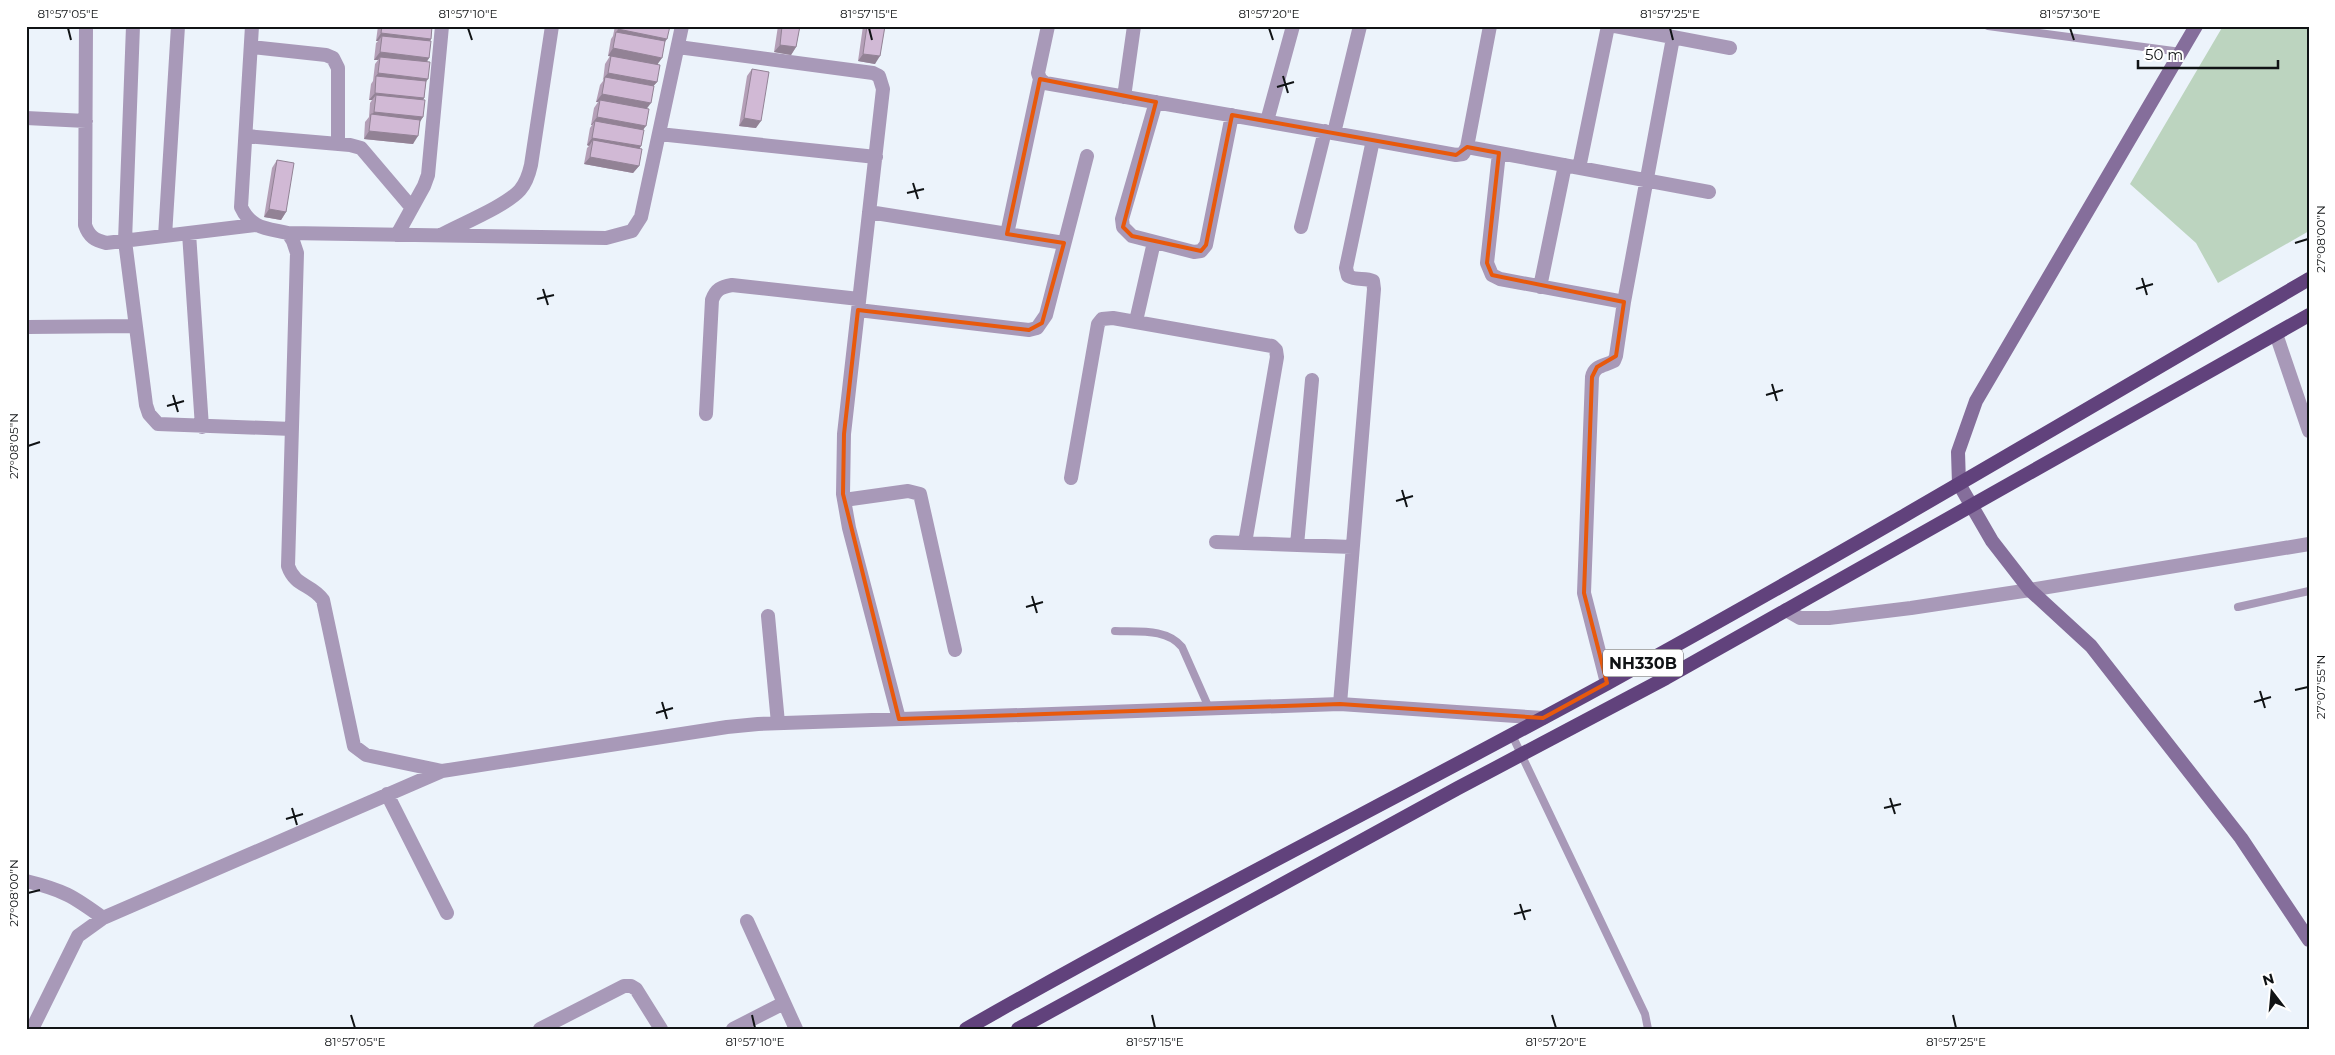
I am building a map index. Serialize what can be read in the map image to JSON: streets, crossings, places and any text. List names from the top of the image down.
{
  "streets": {
    "highway": ["NH330B"]
  },
  "scale_bar": "50 m",
  "north": "top",
  "coordinates": [
    "81°57'05\"E",
    "81°57'10\"E",
    "81°57'15\"E",
    "81°57'20\"E",
    "81°57'25\"E",
    "81°57'30\"E",
    "27°08'00\"N",
    "27°08'05\"N",
    "27°07'55\"N"
  ]
}
